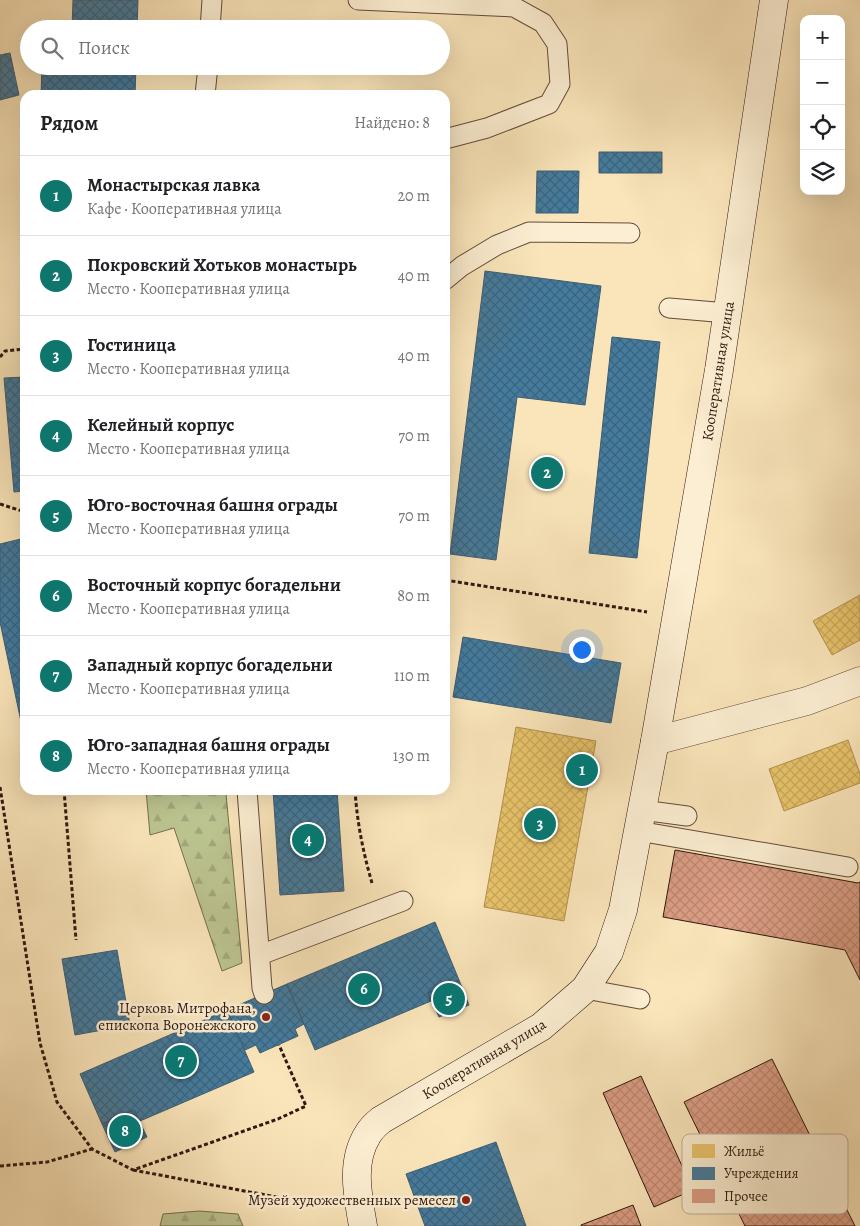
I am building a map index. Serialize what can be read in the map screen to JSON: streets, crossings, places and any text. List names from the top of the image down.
{
  "streets": {
    "main road": ["Кооперативная улица"]
  },
  "places": ["Церковь Митрофана, епископа Воронежского", "Музей художественных ремесел"],
  "legend": ["Жильё", "Учреждения", "Прочее"],
  "page": {
    "map_buttons": ["+", "−"],
    "search": "Поиск",
    "heading": ["Рядом", "Найдено: 8"],
    "list": [
      {
        "mark": "1",
        "name": "Монастырская лавка",
        "note": "Кафе · Кооперативная улица",
        "value": "20 m"
      },
      {
        "mark": "2",
        "name": "Покровский Хотьков монастырь",
        "note": "Место · Кооперативная улица",
        "value": "40 m"
      },
      {
        "mark": "3",
        "name": "Гостиница",
        "note": "Место · Кооперативная улица",
        "value": "40 m"
      },
      {
        "mark": "4",
        "name": "Келейный корпус",
        "note": "Место · Кооперативная улица",
        "value": "70 m"
      },
      {
        "mark": "5",
        "name": "Юго-восточная башня ограды",
        "note": "Место · Кооперативная улица",
        "value": "70 m"
      },
      {
        "mark": "6",
        "name": "Восточный корпус богадельни",
        "note": "Место · Кооперативная улица",
        "value": "80 m"
      },
      {
        "mark": "7",
        "name": "Западный корпус богадельни",
        "note": "Место · Кооперативная улица",
        "value": "110 m"
      },
      {
        "mark": "8",
        "name": "Юго-западная башня ограды",
        "note": "Место · Кооперативная улица",
        "value": "130 m"
      }
    ],
    "pins": [
      "2",
      "1",
      "3",
      "4",
      "6",
      "5",
      "7",
      "8"
    ]
  }
}
